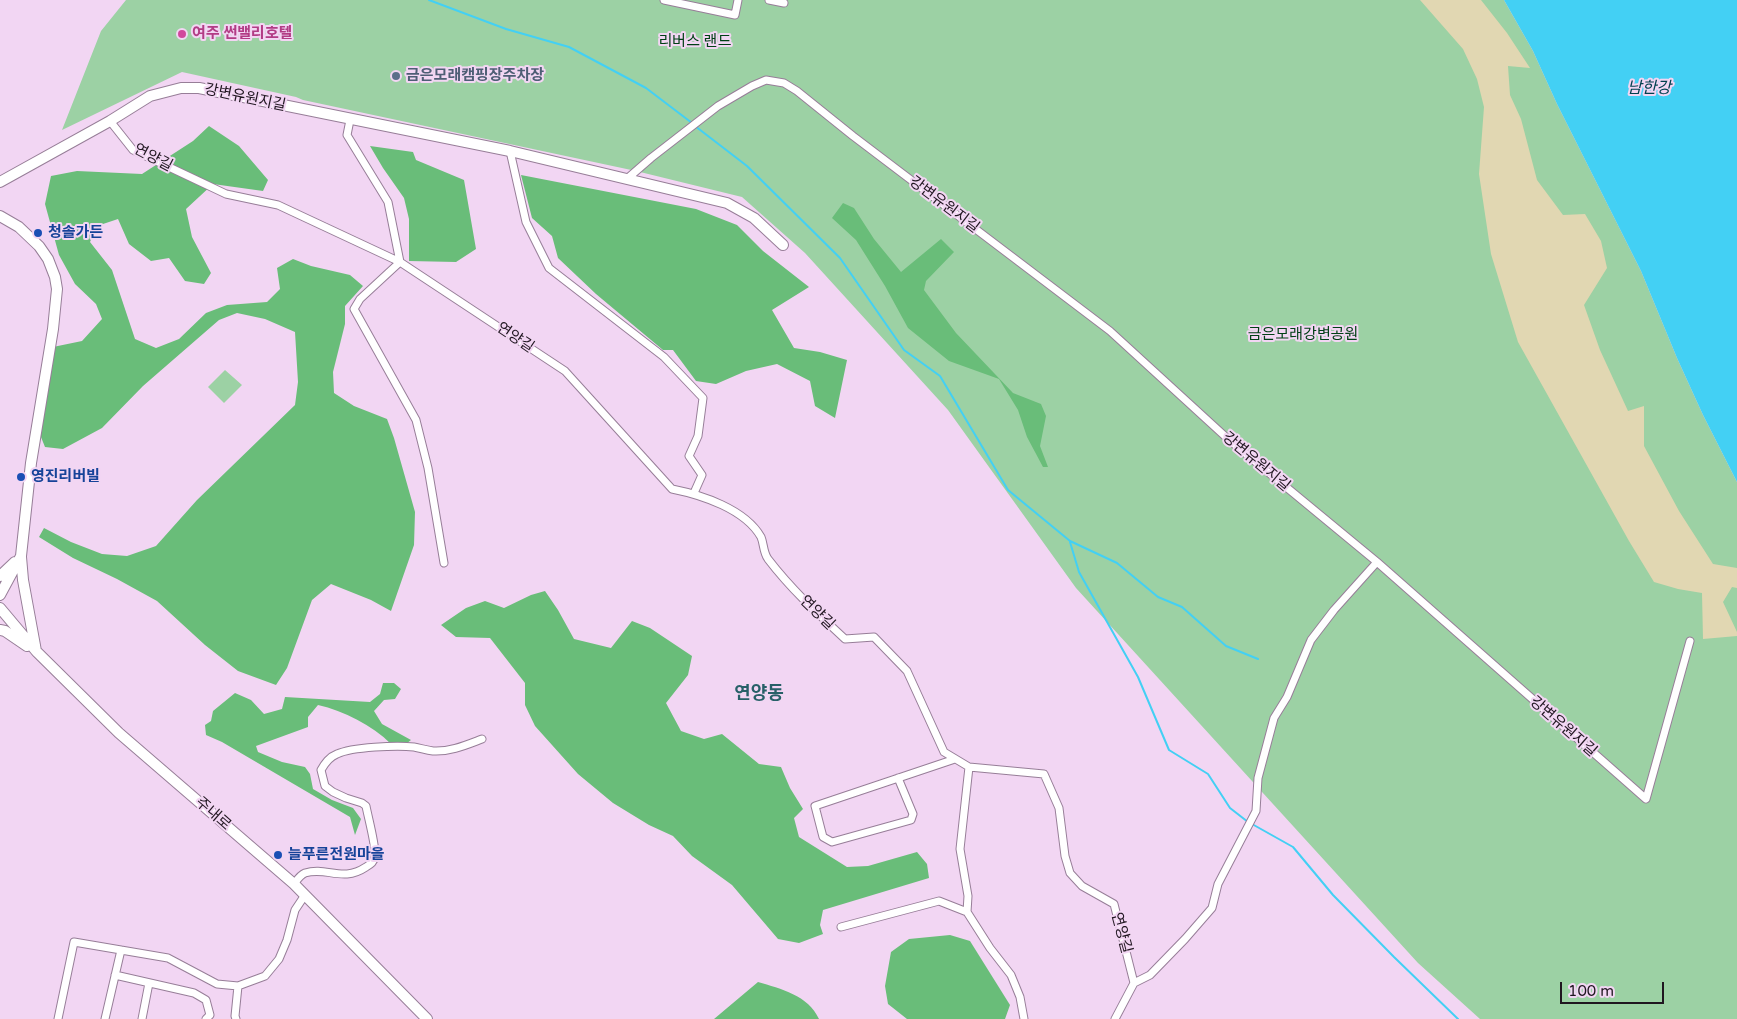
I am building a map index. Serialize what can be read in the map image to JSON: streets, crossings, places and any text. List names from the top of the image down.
{
  "streets": {
    "street": ["강변유원지길", "연양길", "주내로"]
  },
  "crossings": [
    ["강변유원지길", "연양길"]
  ],
  "districts": ["연양동"],
  "water": ["남한강"],
  "parks": ["리버스 랜드", "금은모래강변공원"],
  "places": [
    "여주 썬밸리호텔",
    "금은모래캠핑장주차장",
    "청솔가든",
    "영진리버빌",
    "늘푸른전원마을"
  ],
  "scale_bar": "100 m"
}
